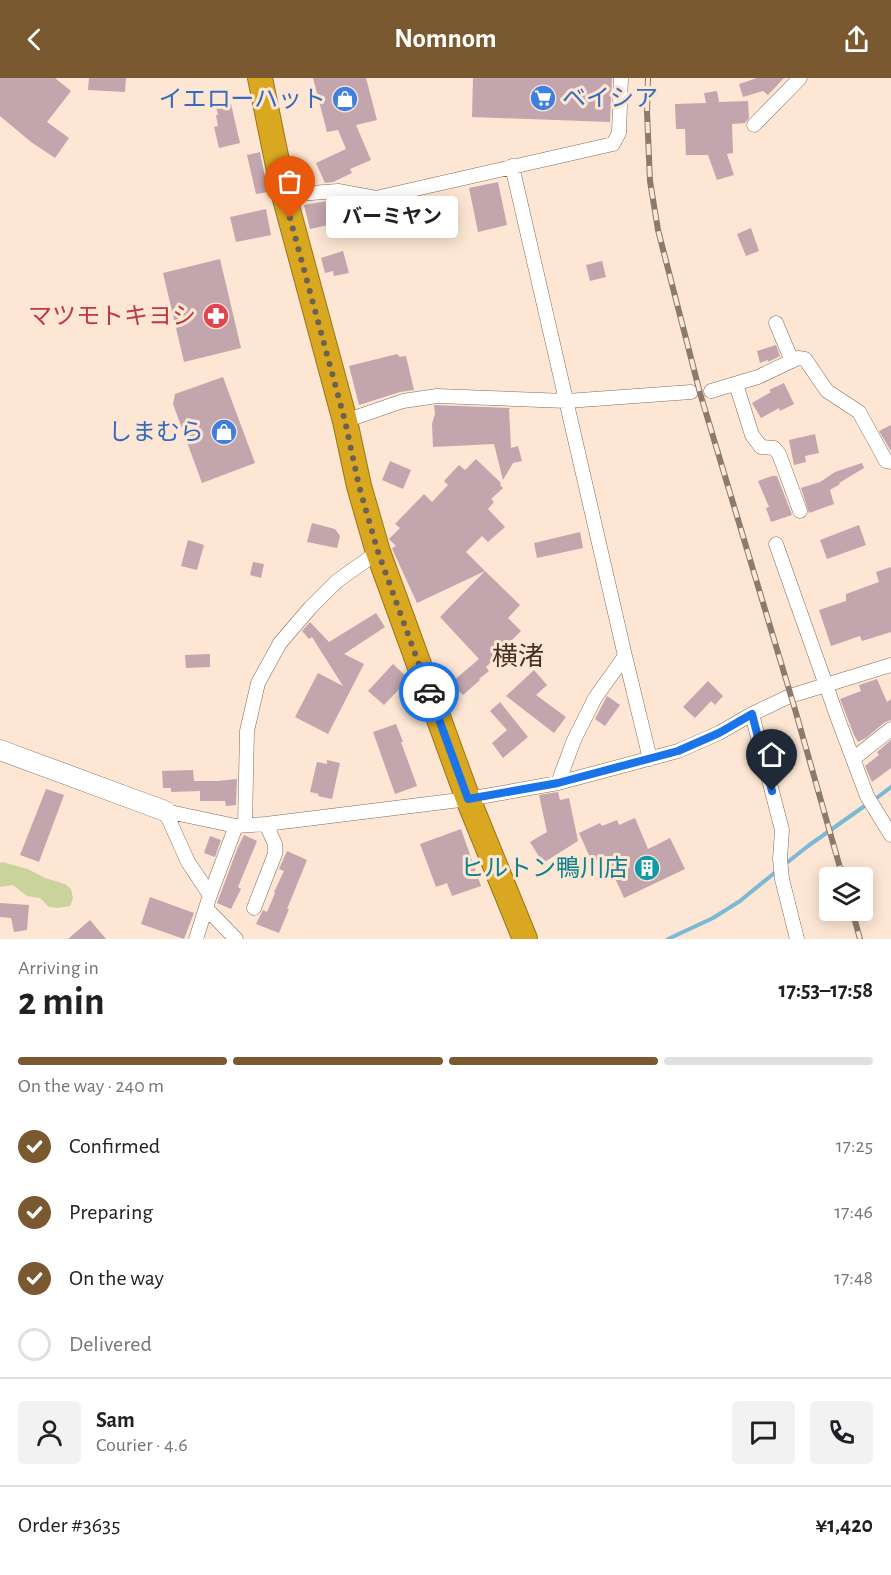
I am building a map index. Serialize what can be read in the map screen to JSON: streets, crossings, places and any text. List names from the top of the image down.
{
  "districts": ["横渚"],
  "places": {
    "supermarket": ["ベイシア"],
    "shop": ["イエローハット", "しまむら"],
    "other": ["バーミヤン"],
    "pharmacy": ["マツモトキヨシ"],
    "building": ["ヒルトン鴨川店"]
  },
  "page": {
    "header": "Nomnom",
    "bubble": "バーミヤン",
    "heading": ["2 min", "Arriving in", "17:53–17:58"],
    "panel": [
      "Sam",
      "Courier · 4.6",
      "Order #3635",
      "¥1,420"
    ],
    "bar": "On the way · 240 m",
    "list": [
      ["Confirmed", "17:25"],
      ["Preparing", "17:46"],
      ["On the way", "17:48"],
      "Delivered"
    ]
  }
}
